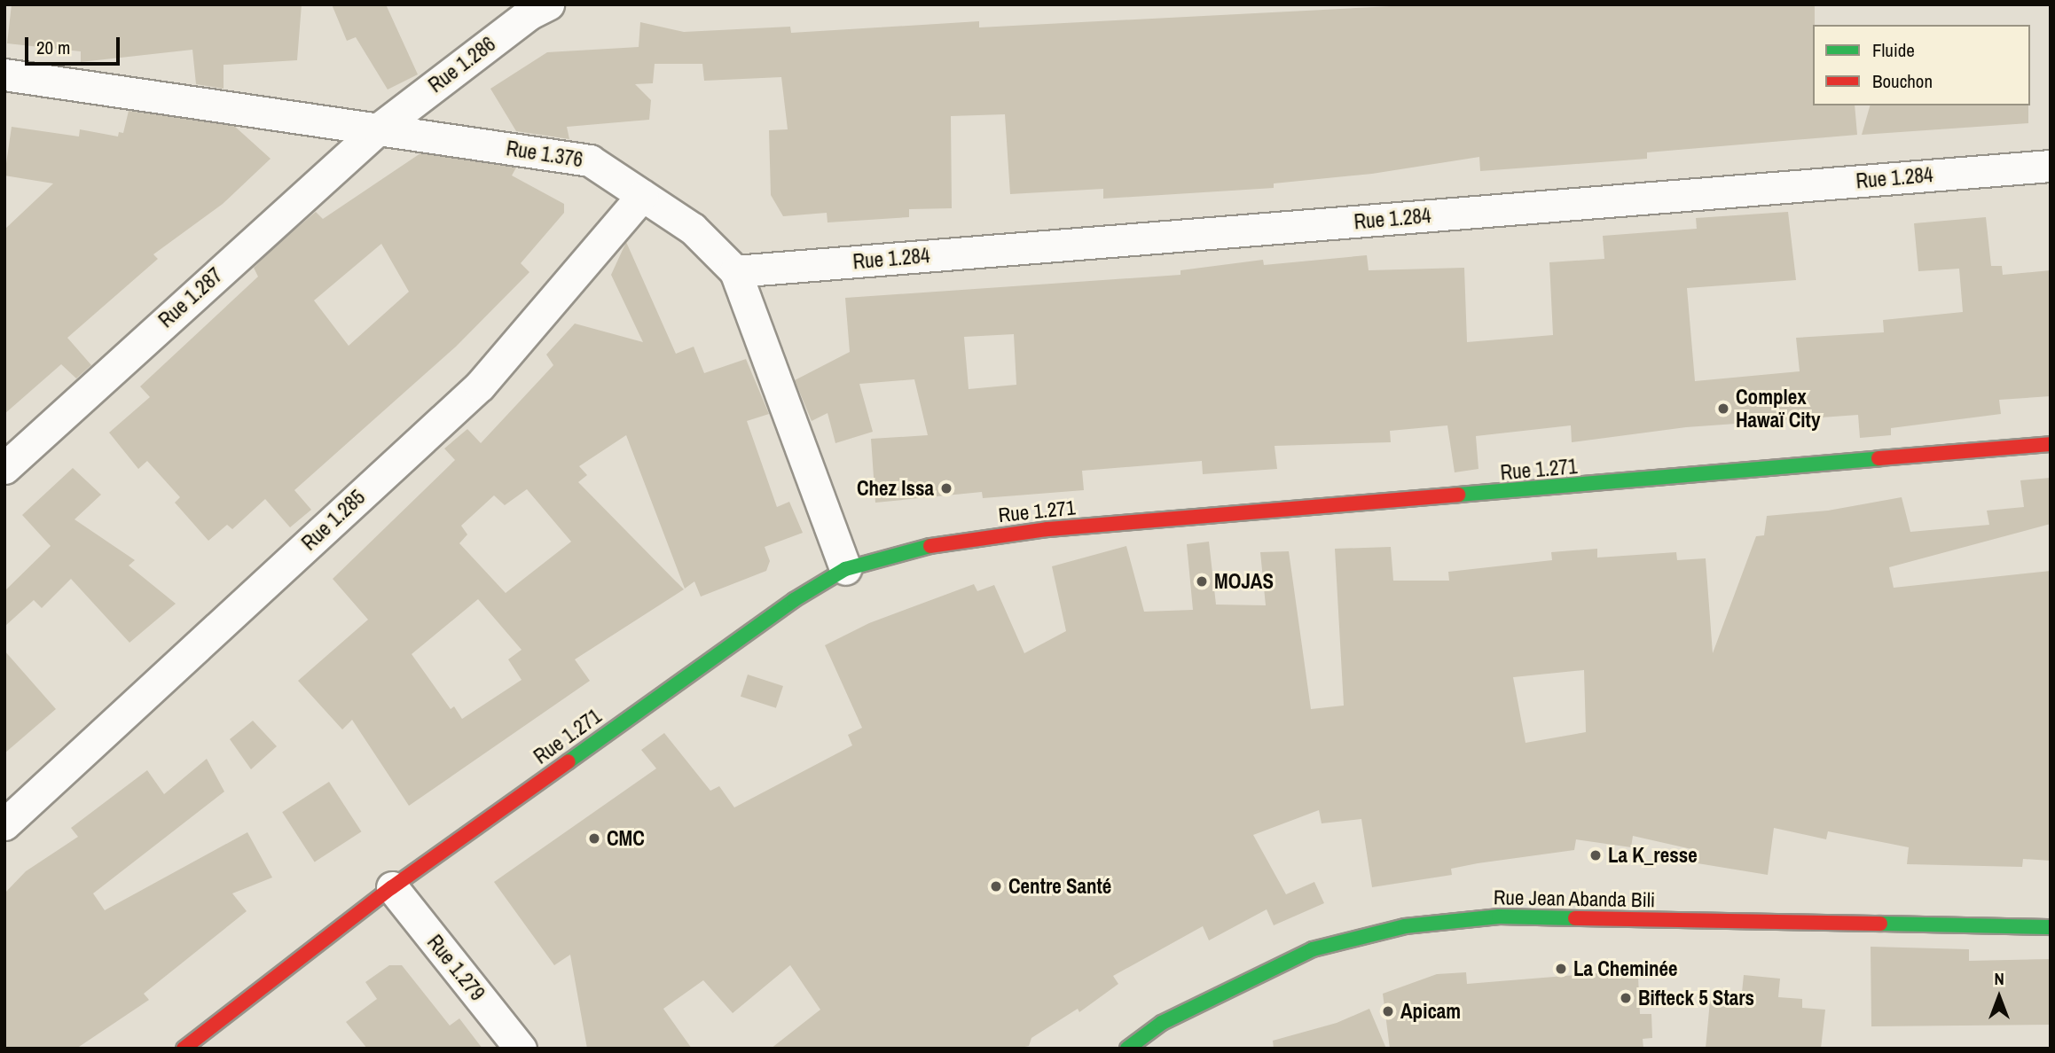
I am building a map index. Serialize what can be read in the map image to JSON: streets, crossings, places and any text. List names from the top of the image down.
{
  "streets": {
    "street": [
      "Rue 1.286",
      "Rue 1.376",
      "Rue 1.284",
      "Rue 1.287",
      "Rue 1.271",
      "Rue 1.285",
      "Rue Jean Abanda Bili",
      "Rue 1.279"
    ]
  },
  "crossings": [
    ["Rue 1.286", "Rue 1.376"],
    ["Rue 1.286", "Rue 1.287"],
    ["Rue 1.376", "Rue 1.284"],
    ["Rue 1.376", "Rue 1.287"],
    ["Rue 1.376", "Rue 1.271"],
    ["Rue 1.376", "Rue 1.285"],
    ["Rue 1.271", "Rue 1.279"]
  ],
  "places": [
    "Complex Hawaï City",
    "Chez Issa",
    "MOJAS",
    "CMC",
    "La K_resse",
    "Centre Santé",
    "La Cheminée",
    "Bifteck 5 Stars",
    "Apicam"
  ],
  "legend": ["Fluide", "Bouchon"],
  "scale_bar": "20 m",
  "north": "top"
}
